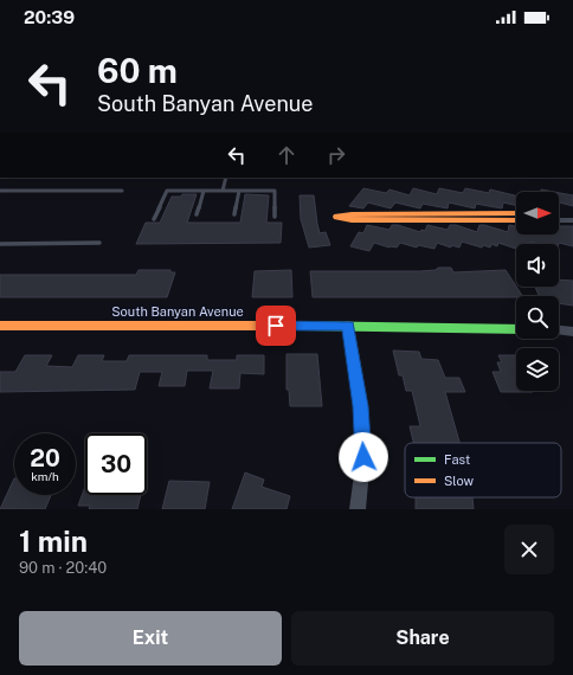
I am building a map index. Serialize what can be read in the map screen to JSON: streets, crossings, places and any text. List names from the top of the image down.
{
  "streets": {
    "street": ["South Banyan Avenue"]
  },
  "legend": ["Fast", "Slow"],
  "north": "right",
  "page": {
    "status": "20:39",
    "turn": ["60 m", "South Banyan Avenue"],
    "speed": "20 km/h",
    "limit": "30",
    "heading": ["1 min", "90 m · 20:40"],
    "buttons": ["Exit", "Share"]
  }
}
